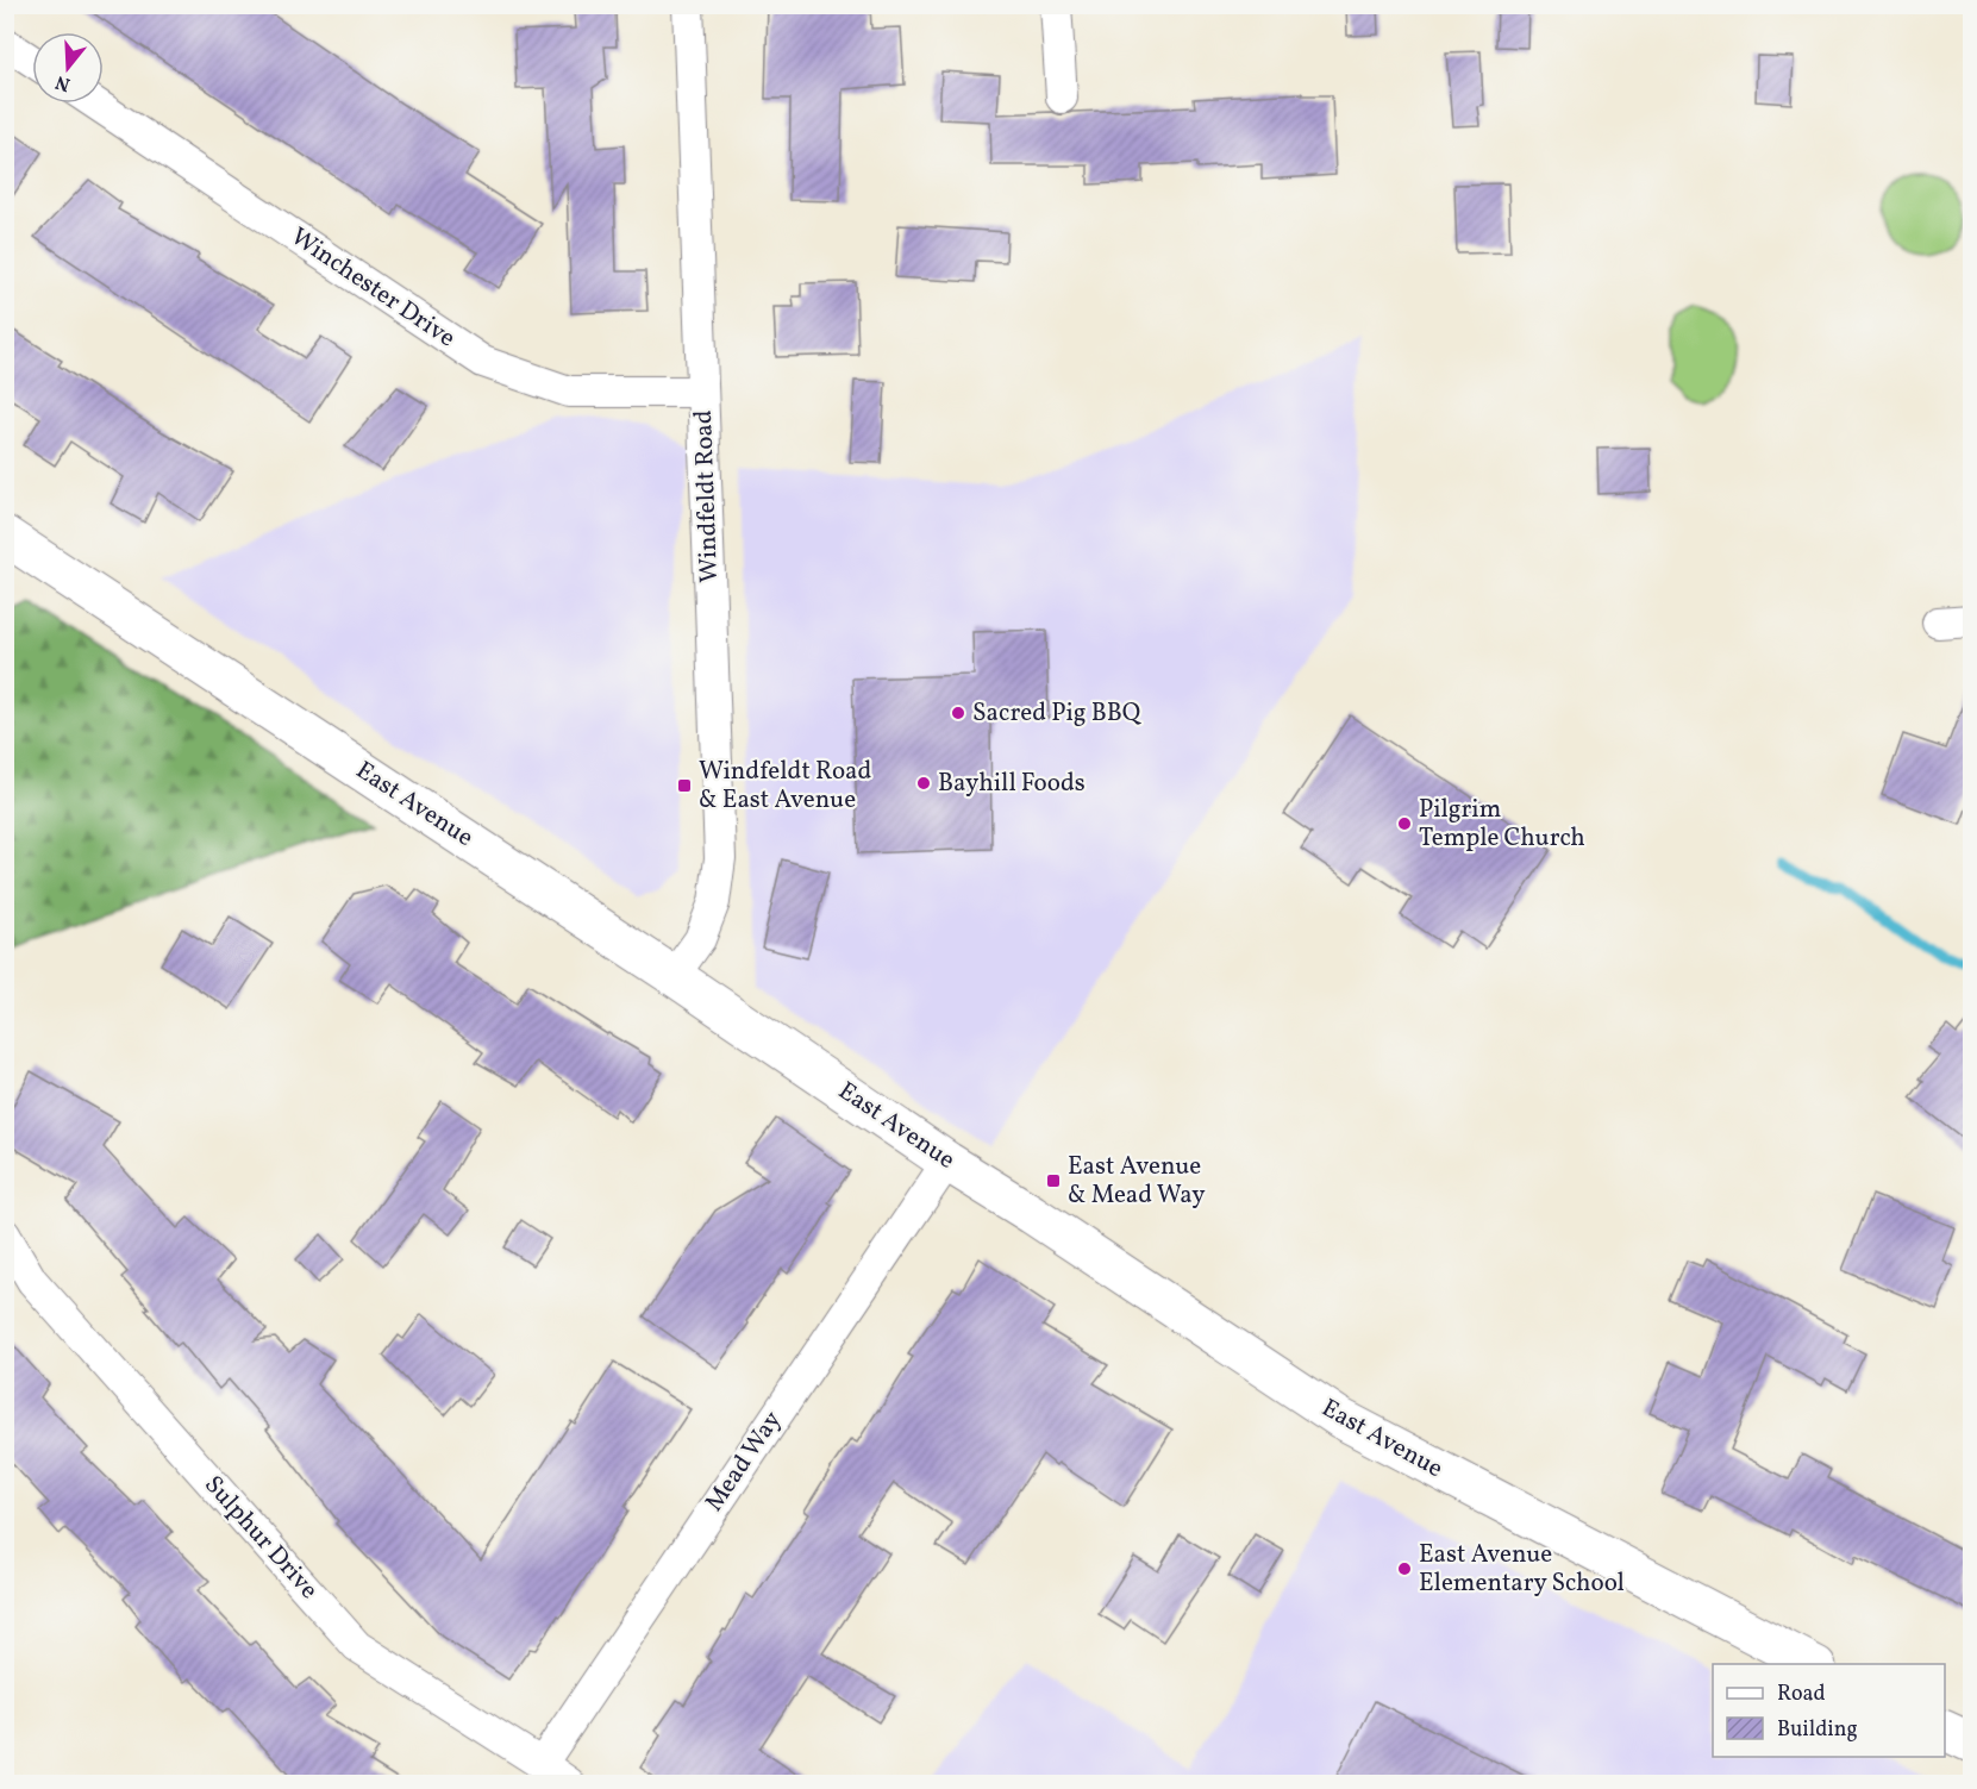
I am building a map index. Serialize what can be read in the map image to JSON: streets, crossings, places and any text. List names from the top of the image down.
{
  "streets": {
    "street": [
      "Winchester Drive",
      "Windfeldt Road",
      "East Avenue",
      "Mead Way",
      "Sulphur Drive"
    ]
  },
  "crossings": [
    ["Winchester Drive", "Windfeldt Road"],
    ["Windfeldt Road", "East Avenue"],
    ["East Avenue", "Mead Way"],
    ["Mead Way", "Sulphur Drive"]
  ],
  "places": {
    "other": [
      "Sacred Pig BBQ",
      "Bayhill Foods",
      "Pilgrim Temple Church",
      "East Avenue Elementary School"
    ],
    "transit": ["Windfeldt Road & East Avenue", "East Avenue & Mead Way"]
  },
  "legend": ["Road", "Building"],
  "north": "bottom"
}
